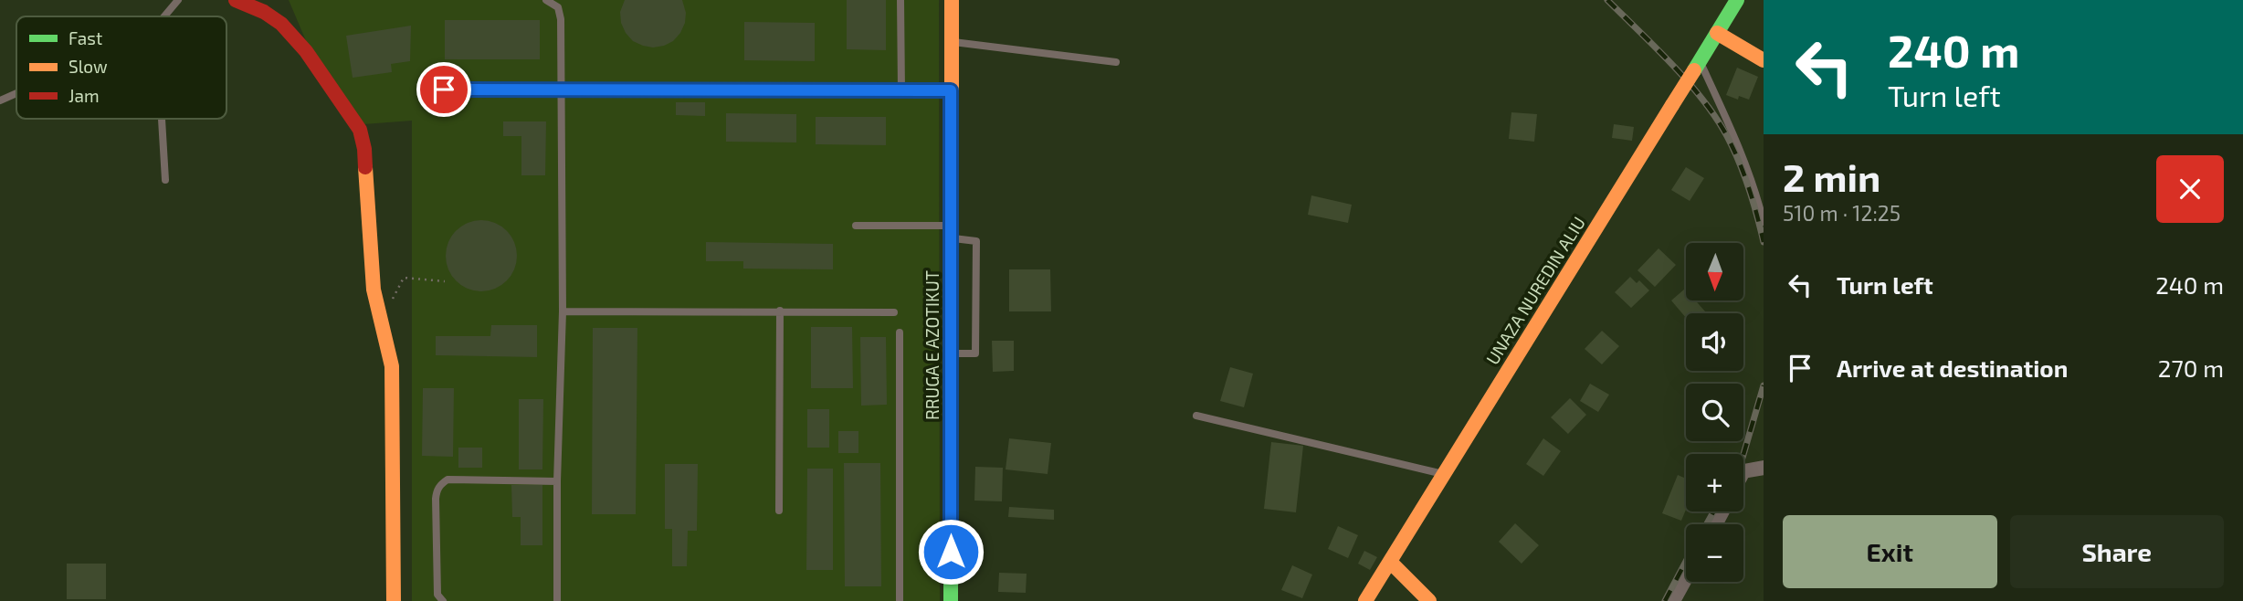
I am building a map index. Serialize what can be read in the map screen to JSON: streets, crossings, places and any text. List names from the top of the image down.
{
  "streets": {
    "street": ["UNAZA NUREDIN ALIU", "RRUGA E AZOTIKUT"]
  },
  "legend": ["Fast", "Slow", "Jam"],
  "north": "bottom",
  "page": {
    "turn": ["240 m", "Turn left"],
    "heading": ["2 min", "510 m · 12:25"],
    "map_buttons": ["+", "−"],
    "list": [
      {
        "name": "Turn left",
        "value": "240 m"
      },
      {
        "name": "Arrive at destination",
        "value": "270 m"
      }
    ],
    "buttons": ["Exit", "Share"]
  }
}
